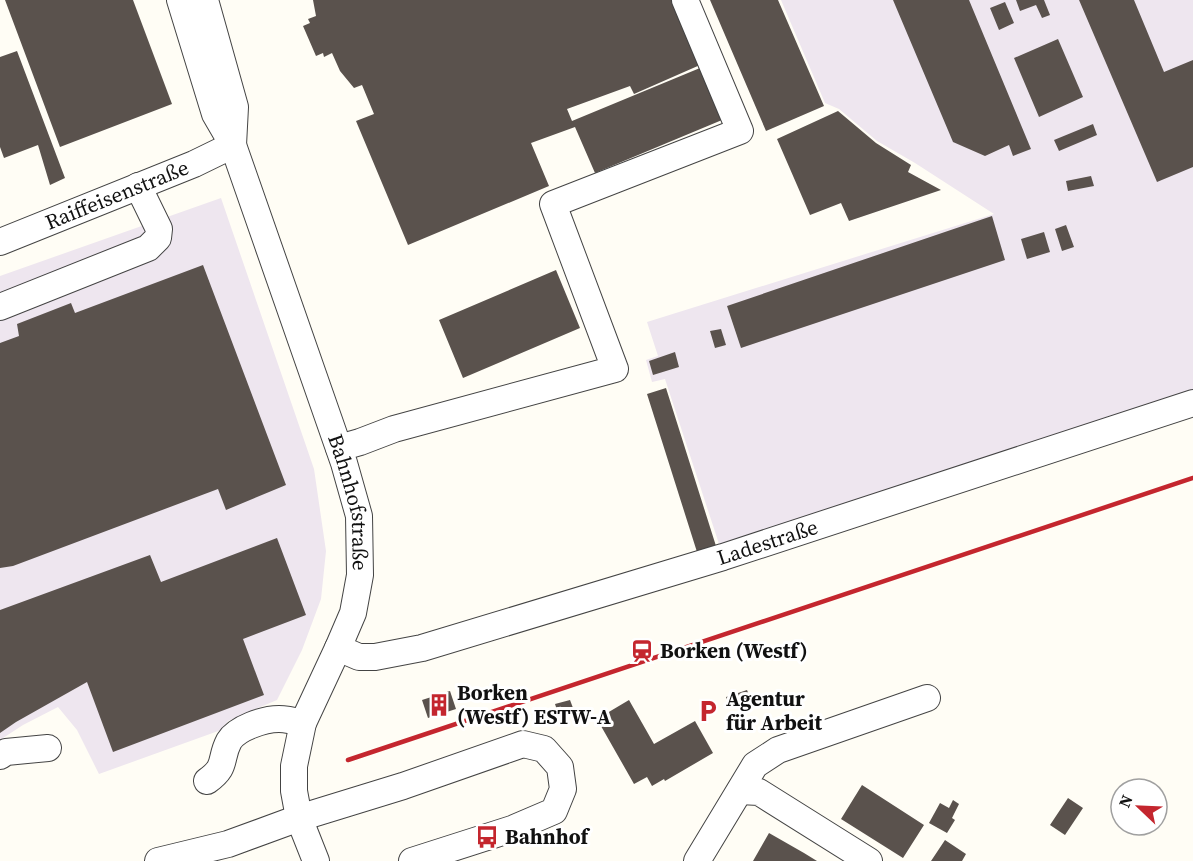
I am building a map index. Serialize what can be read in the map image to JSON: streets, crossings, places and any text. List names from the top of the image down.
{
  "streets": {
    "street": ["Raiffeisenstraße", "Bahnhofstraße", "Ladestraße"]
  },
  "crossings": [
    ["Raiffeisenstraße", "Bahnhofstraße"],
    ["Bahnhofstraße", "Ladestraße"]
  ],
  "places": {
    "station": ["Borken (Westf)"],
    "building": ["Borken (Westf) ESTW-A"],
    "parking": ["Agentur für Arbeit"],
    "bus stop": ["Bahnhof"]
  },
  "north": "top left"
}
